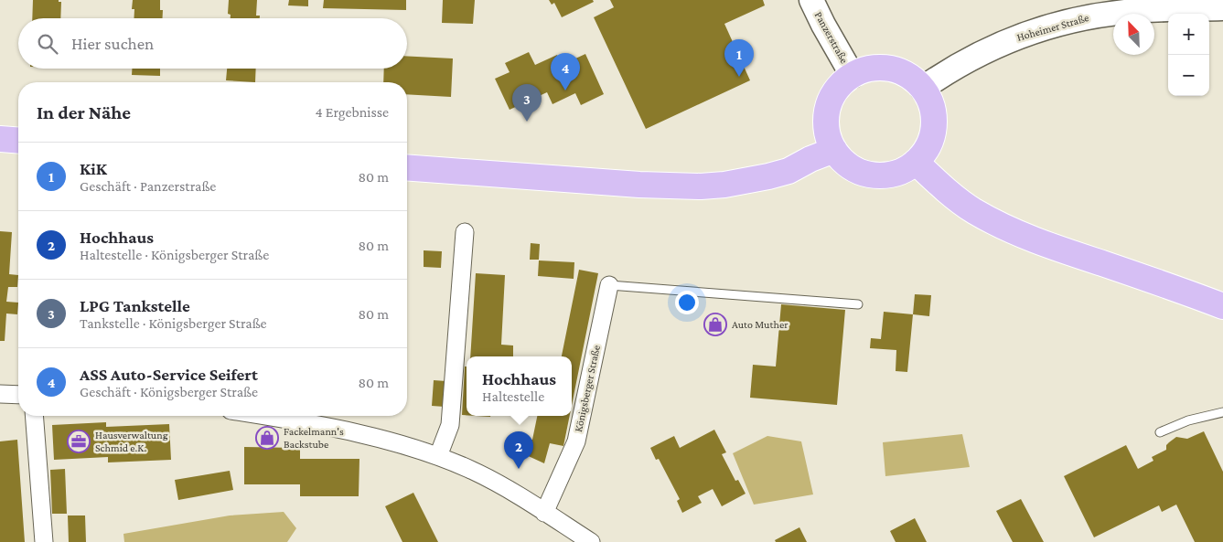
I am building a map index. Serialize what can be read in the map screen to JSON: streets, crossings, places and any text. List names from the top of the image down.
{
  "streets": {
    "main road": ["Hoheimer Straße", "Panzerstraße"],
    "street": ["Königsberger Straße"]
  },
  "crossings": [
    ["Hoheimer Straße", "Panzerstraße"]
  ],
  "places": {
    "shop": ["Auto Muther", "Fackelmann's Backstube"],
    "office": ["Hausverwaltung Schmid e.K."]
  },
  "north": "top left",
  "page": {
    "map_buttons": ["+", "−"],
    "search": "Hier suchen",
    "pins": [
      "1",
      "4",
      "3",
      "2"
    ],
    "heading": ["In der Nähe", "4 Ergebnisse"],
    "list": [
      {
        "mark": "1",
        "name": "KiK",
        "note": "Geschäft · Panzerstraße",
        "value": "80 m"
      },
      {
        "mark": "2",
        "name": "Hochhaus",
        "note": "Haltestelle · Königsberger Straße",
        "value": "80 m"
      },
      {
        "mark": "3",
        "name": "LPG Tankstelle",
        "note": "Tankstelle · Königsberger Straße",
        "value": "80 m"
      },
      {
        "mark": "4",
        "name": "ASS Auto-Service Seifert",
        "note": "Geschäft · Königsberger Straße",
        "value": "80 m"
      }
    ],
    "popup": ["Hochhaus", "Haltestelle"]
  }
}
